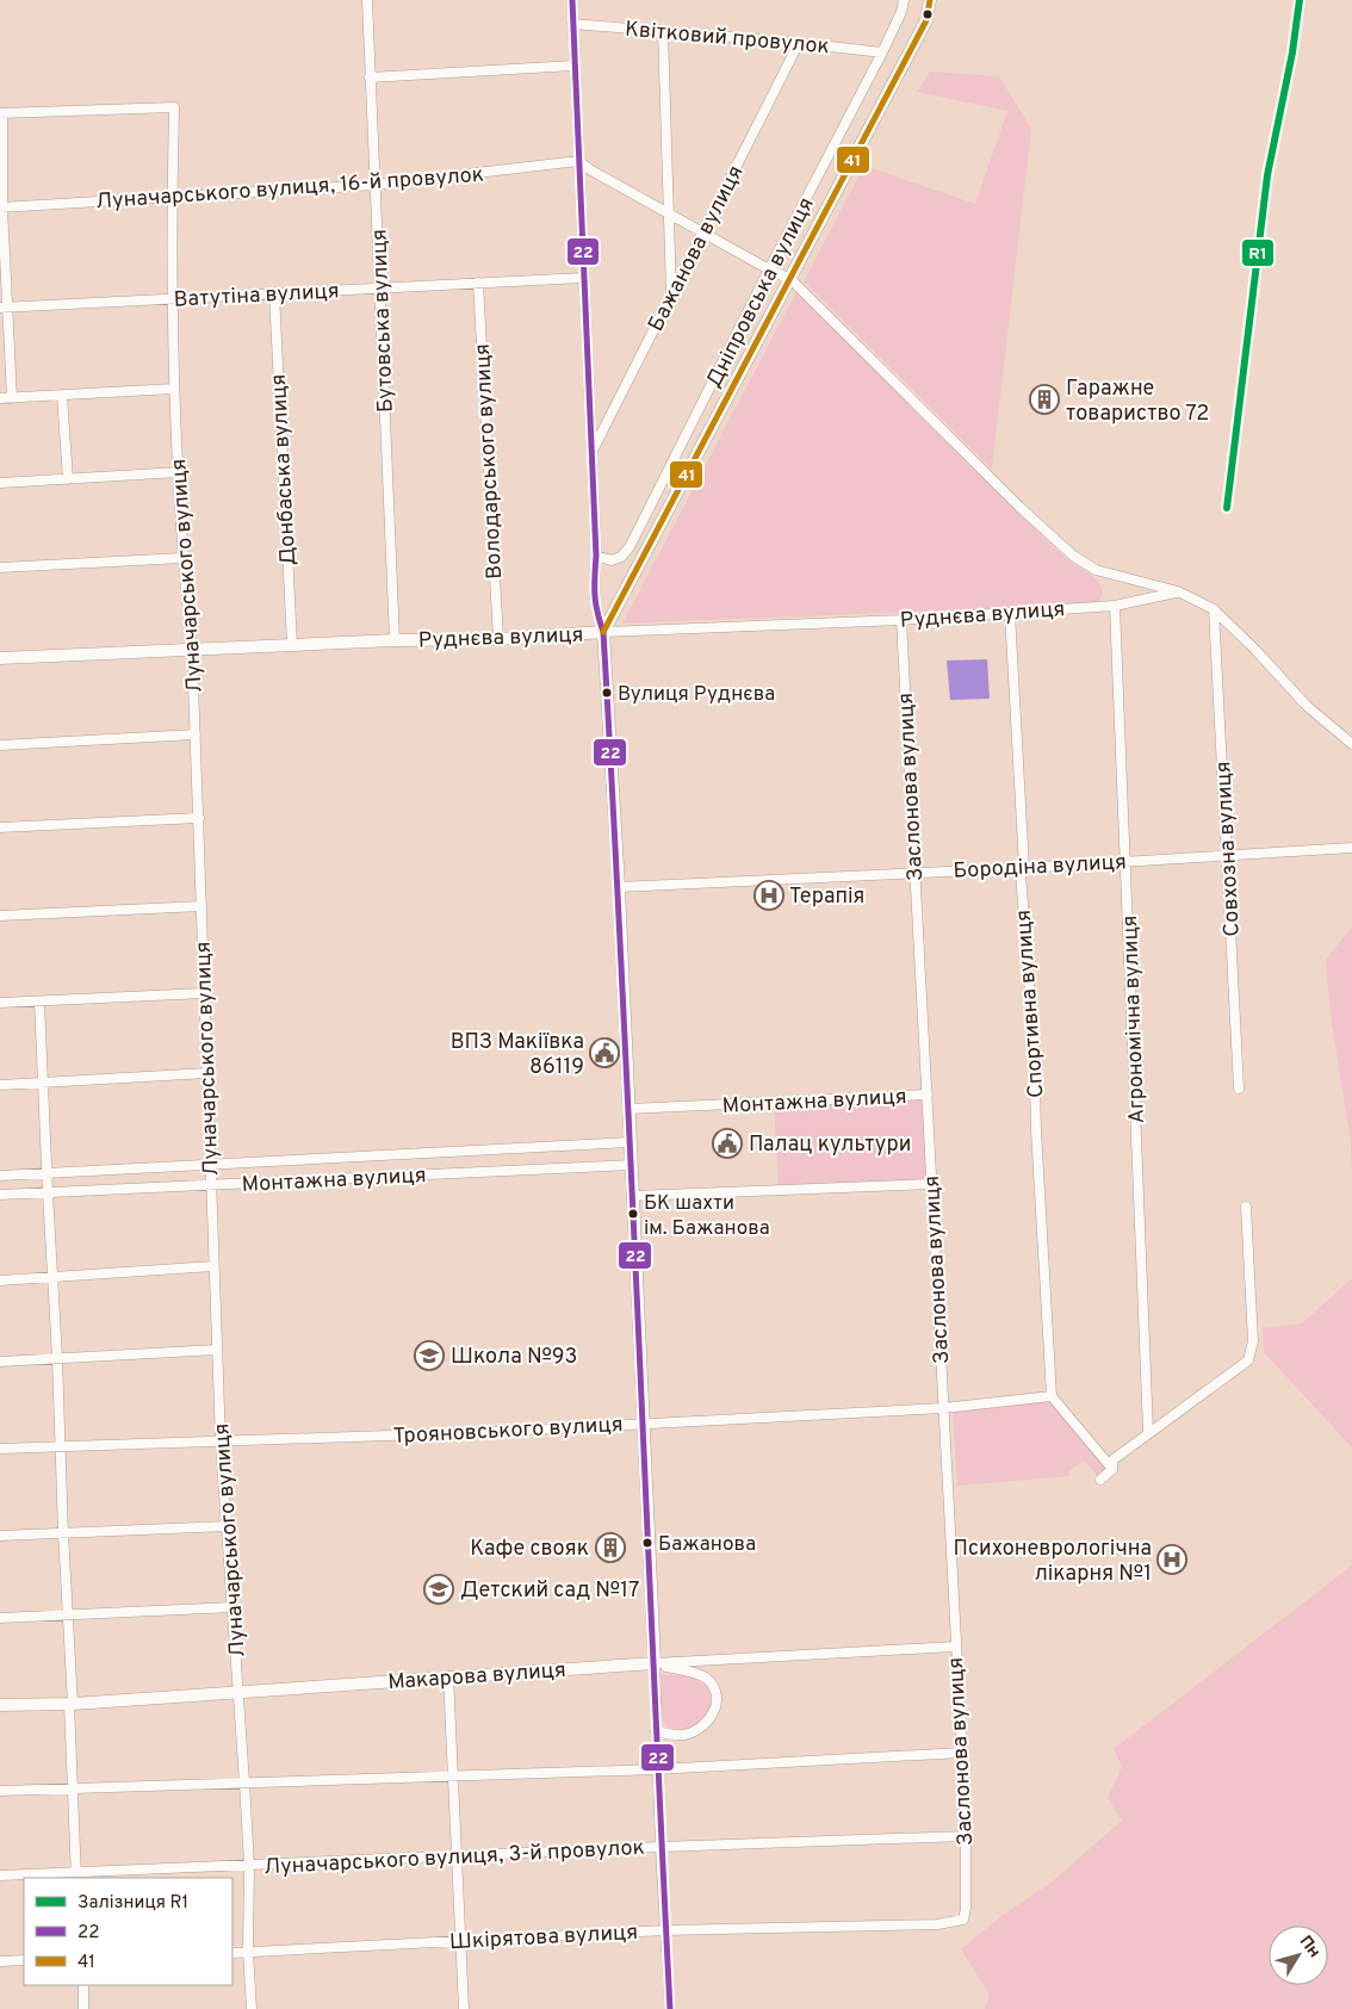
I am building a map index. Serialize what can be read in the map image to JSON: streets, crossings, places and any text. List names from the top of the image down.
{
  "streets": {
    "street": [
      "Квітковий провулок",
      "Луначарського вулиця, 16-й провулок",
      "Бажанова вулиця",
      "Дніпровська вулиця",
      "Ватутіна вулиця",
      "Бутовська вулиця",
      "Володарського вулиця",
      "Донбаська вулиця",
      "Луначарського вулиця",
      "Руднєва вулиця",
      "Заслонова вулиця",
      "Совхозна вулиця",
      "Бородіна вулиця",
      "Спортивна вулиця",
      "Агрономічна вулиця",
      "Монтажна вулиця",
      "Трояновського вулиця",
      "Макарова вулиця",
      "Луначарського вулиця, 3-й провулок",
      "Шкірятова вулиця"
    ]
  },
  "crossings": [
    ["Квітковий провулок", "Бажанова вулиця"],
    ["Квітковий провулок", "Дніпровська вулиця"],
    ["Луначарського вулиця, 16-й провулок", "Бутовська вулиця"],
    ["Луначарського вулиця, 16-й провулок", "Луначарського вулиця"],
    ["Дніпровська вулиця", "Руднєва вулиця"],
    ["Ватутіна вулиця", "Бутовська вулиця"],
    ["Ватутіна вулиця", "Володарського вулиця"],
    ["Ватутіна вулиця", "Донбаська вулиця"],
    ["Ватутіна вулиця", "Луначарського вулиця"],
    ["Бутовська вулиця", "Руднєва вулиця"],
    ["Володарського вулиця", "Руднєва вулиця"],
    ["Донбаська вулиця", "Руднєва вулиця"],
    ["Луначарського вулиця", "Руднєва вулиця"],
    ["Луначарського вулиця", "Монтажна вулиця"],
    ["Луначарського вулиця", "Трояновського вулиця"],
    ["Луначарського вулиця", "Макарова вулиця"],
    ["Луначарського вулиця", "Луначарського вулиця, 3-й провулок"],
    ["Луначарського вулиця", "Шкірятова вулиця"],
    ["Руднєва вулиця", "Заслонова вулиця"],
    ["Руднєва вулиця", "Спортивна вулиця"],
    ["Руднєва вулиця", "Агрономічна вулиця"],
    ["Заслонова вулиця", "Бородіна вулиця"],
    ["Заслонова вулиця", "Монтажна вулиця"],
    ["Заслонова вулиця", "Трояновського вулиця"],
    ["Заслонова вулиця", "Макарова вулиця"],
    ["Заслонова вулиця", "Луначарського вулиця, 3-й провулок"],
    ["Заслонова вулиця", "Шкірятова вулиця"],
    ["Совхозна вулиця", "Бородіна вулиця"],
    ["Бородіна вулиця", "Спортивна вулиця"],
    ["Бородіна вулиця", "Агрономічна вулиця"],
    ["Спортивна вулиця", "Трояновського вулиця"]
  ],
  "places": {
    "building": ["Гаражне товариство 72", "Кафе свояк"],
    "other": ["Вулиця Руднєва", "БК шахти ім. Бажанова", "Бажанова"],
    "hospital": ["Терапія", "Психоневрологічна лікарня №1"],
    "public building": ["ВПЗ Макіївка 86119", "Палац культури"],
    "school or university": ["Школа №93", "Детский сад №17"]
  },
  "lines": ["rail line R1", "transit line 22", "transit line 41"],
  "legend": ["Залізниця R1", "22", "41"],
  "north": "top right"
}
